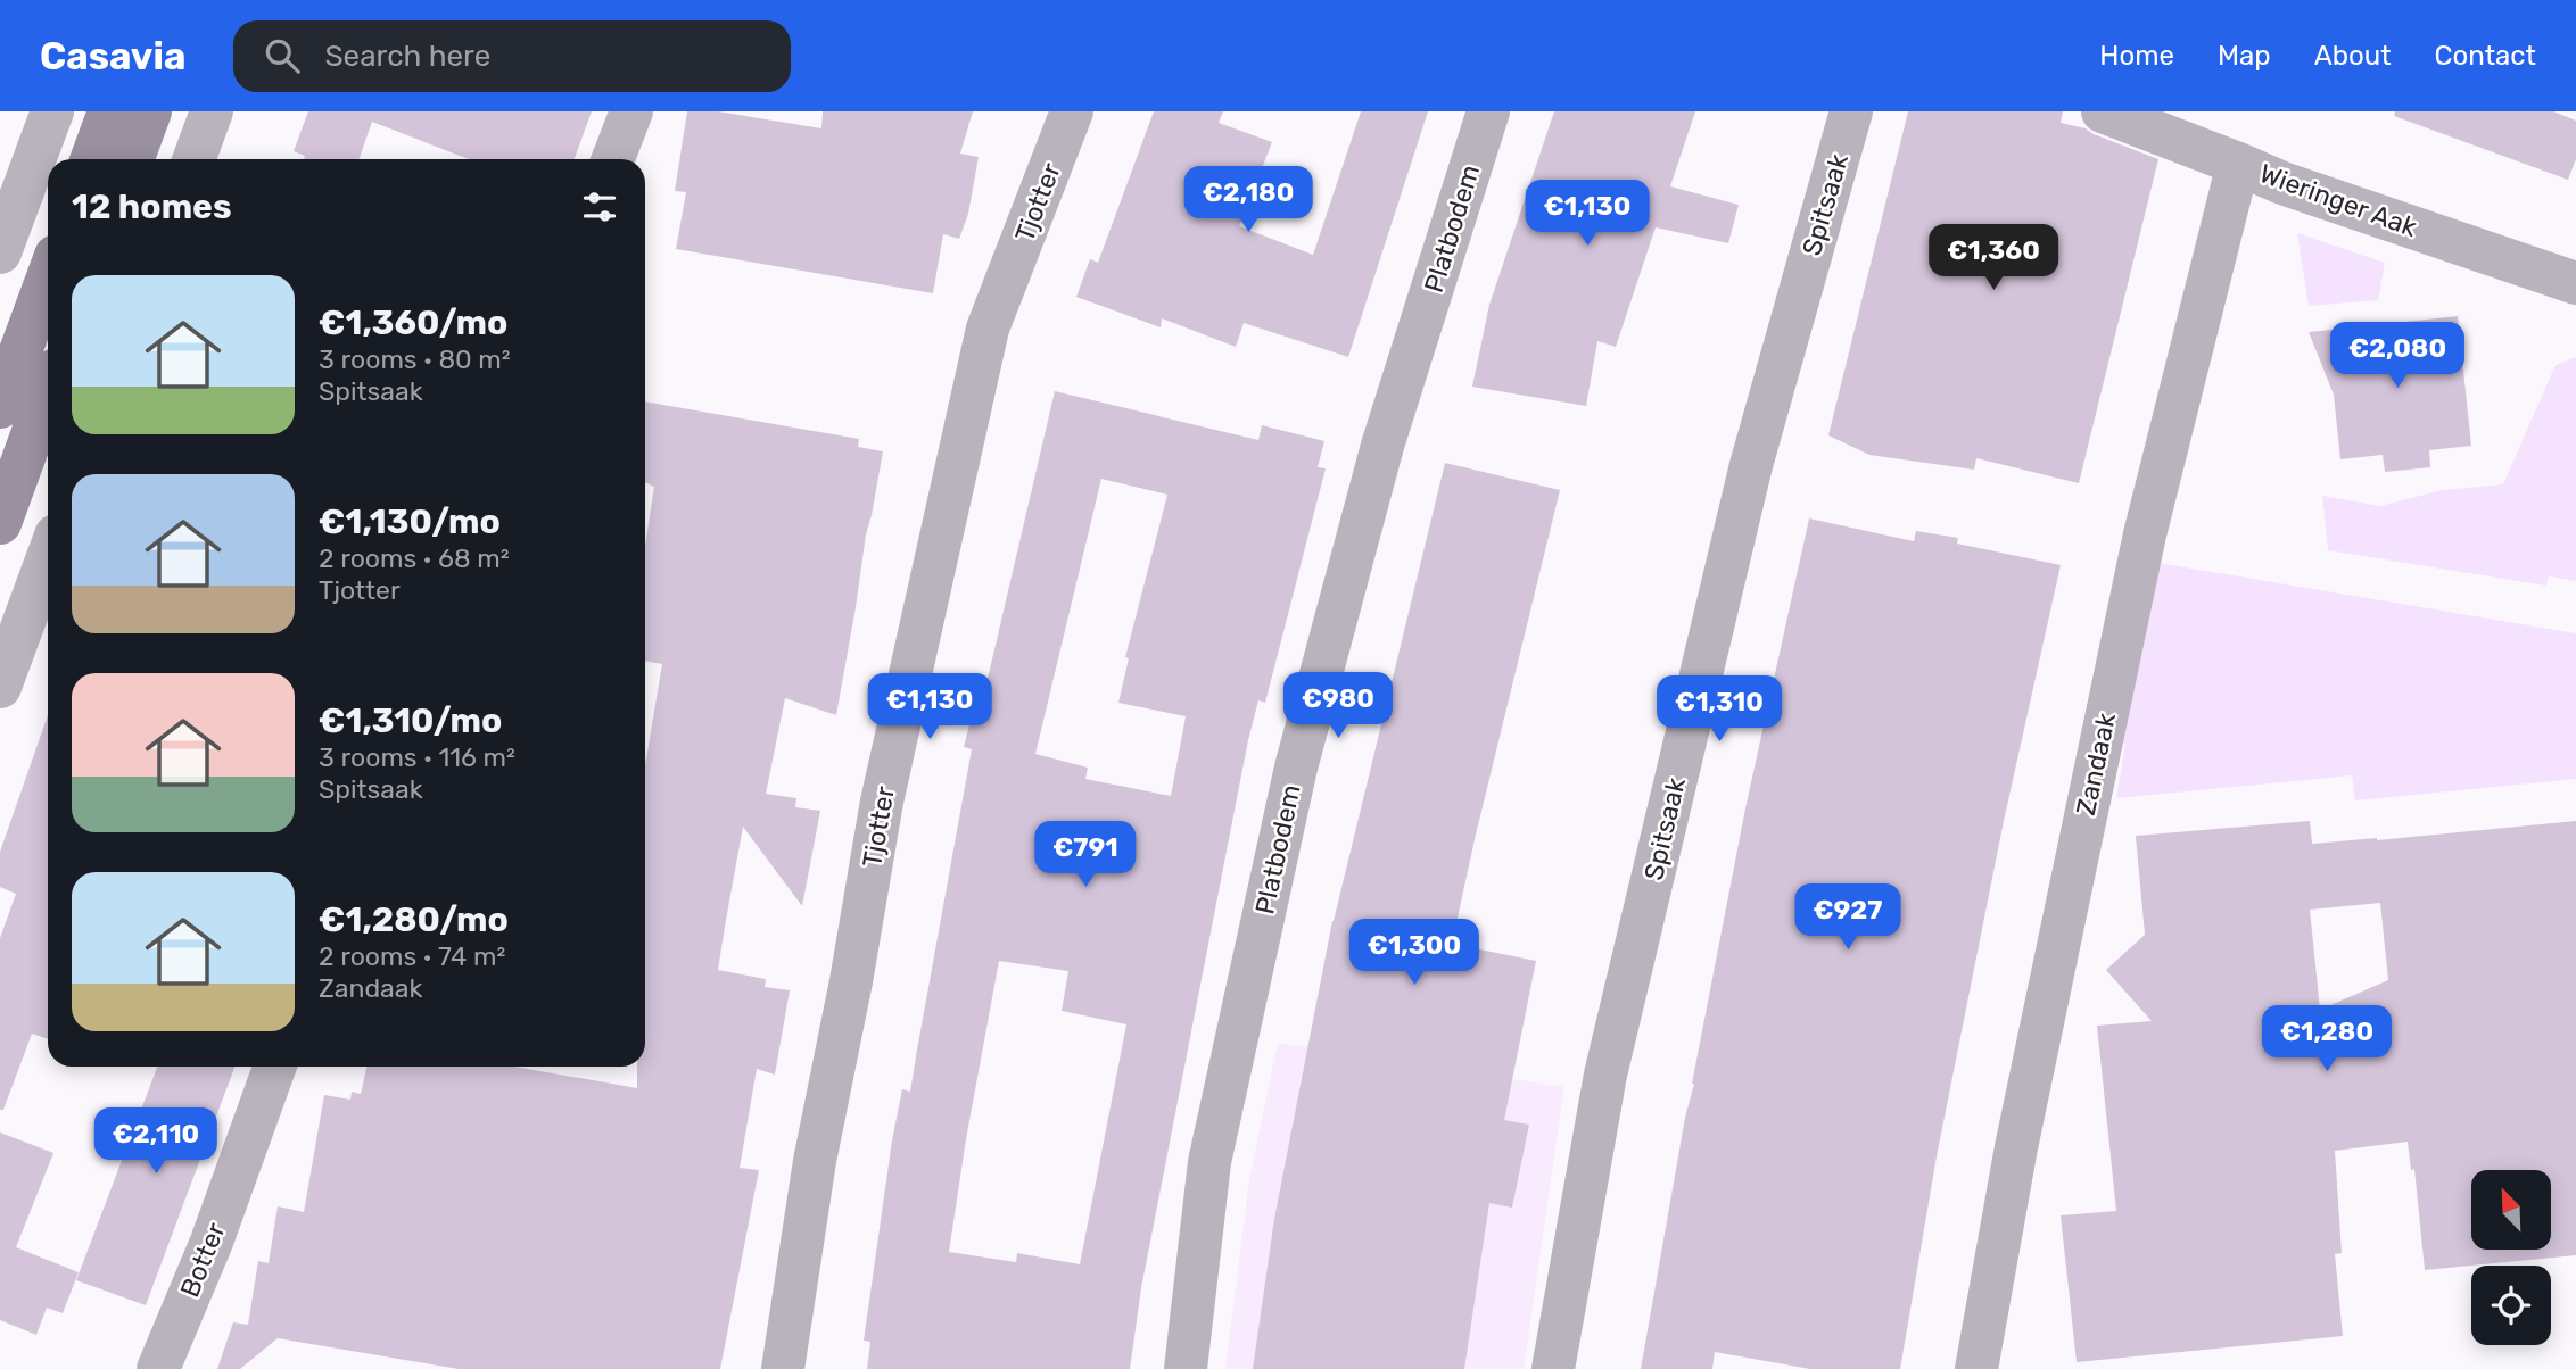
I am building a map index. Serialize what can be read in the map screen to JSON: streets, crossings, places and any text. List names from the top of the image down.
{
  "streets": {
    "street": [
      "Wieringer Aak",
      "Tjotter",
      "Spitsaak",
      "Platbodem",
      "Zandaak",
      "Botter"
    ]
  },
  "crossings": [
    ["Wieringer Aak", "Zandaak"]
  ],
  "north": "top left",
  "page": {
    "header": "Casavia",
    "search": "Search here",
    "nav": [
      "Home",
      "Map",
      "About",
      "Contact"
    ],
    "heading": "12 homes",
    "price": [
      "€2,180",
      "€1,130",
      "€1,360",
      "€2,080",
      "€980",
      "€1,130",
      "€1,310",
      "€791",
      "€927",
      "€1,300",
      "€1,280",
      "€2,110"
    ],
    "list": [
      {
        "name": "€1,360/mo",
        "note": "3 rooms · 80 m² · Spitsaak"
      },
      {
        "name": "€1,130/mo",
        "note": "2 rooms · 68 m² · Tjotter"
      },
      {
        "name": "€1,310/mo",
        "note": "3 rooms · 116 m² · Spitsaak"
      },
      {
        "name": "€1,280/mo",
        "note": "2 rooms · 74 m² · Zandaak"
      }
    ]
  }
}
